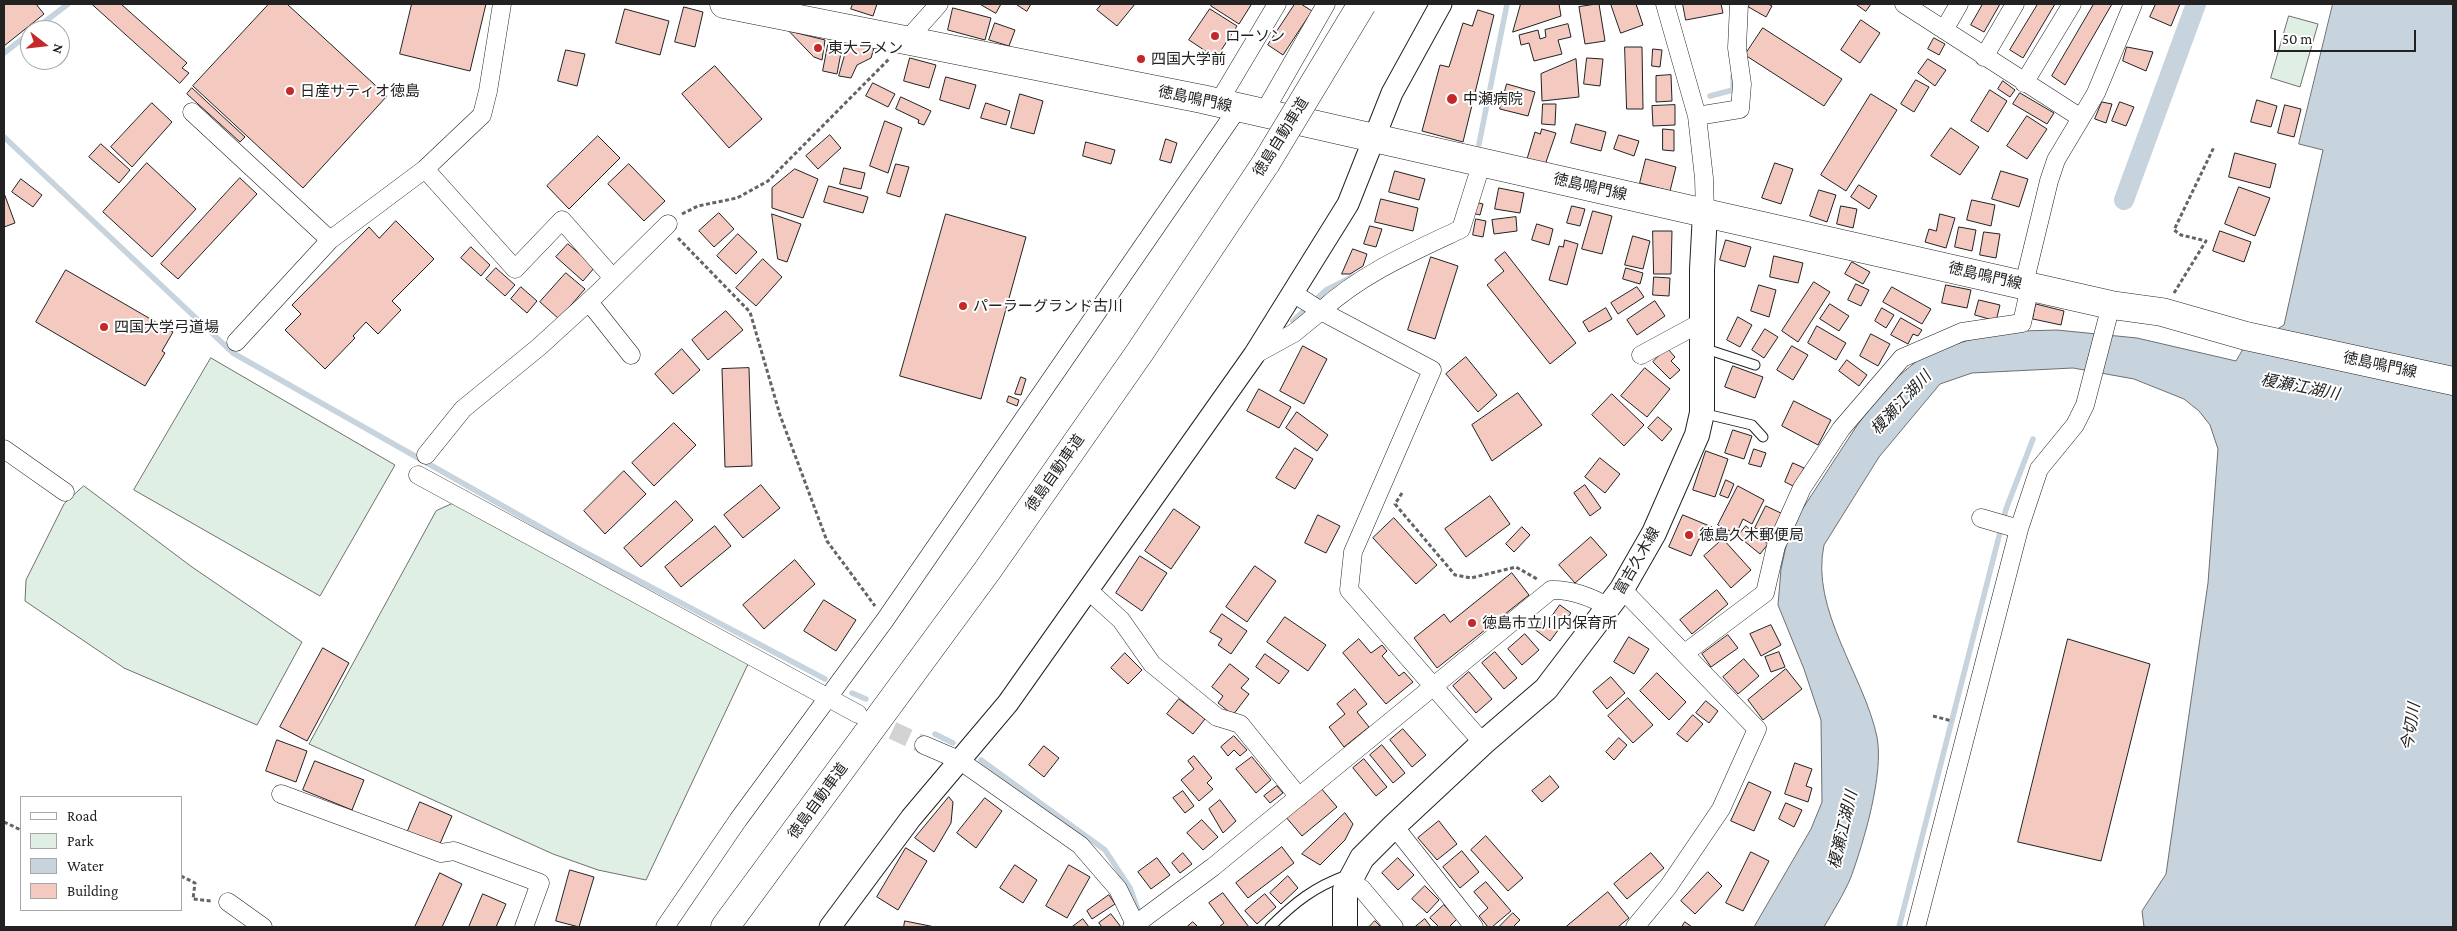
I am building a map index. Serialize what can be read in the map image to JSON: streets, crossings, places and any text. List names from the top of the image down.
{
  "streets": {
    "main road": ["徳島鳴門線", "徳島自動車道", "富吉久木線"]
  },
  "crossings": [
    ["徳島鳴門線", "富吉久木線"]
  ],
  "water": ["榎瀬江湖川", "今切川"],
  "places": [
    "ローソン",
    "東大ラメン",
    "四国大学前",
    "日産サティオ徳島",
    "中瀬病院",
    "パーラーグランド古川",
    "四国大学弓道場",
    "徳島久木郵便局",
    "徳島市立川内保育所"
  ],
  "legend": [
    "Road",
    "Park",
    "Water",
    "Building"
  ],
  "scale_bar": "50 m",
  "north": "right"
}
